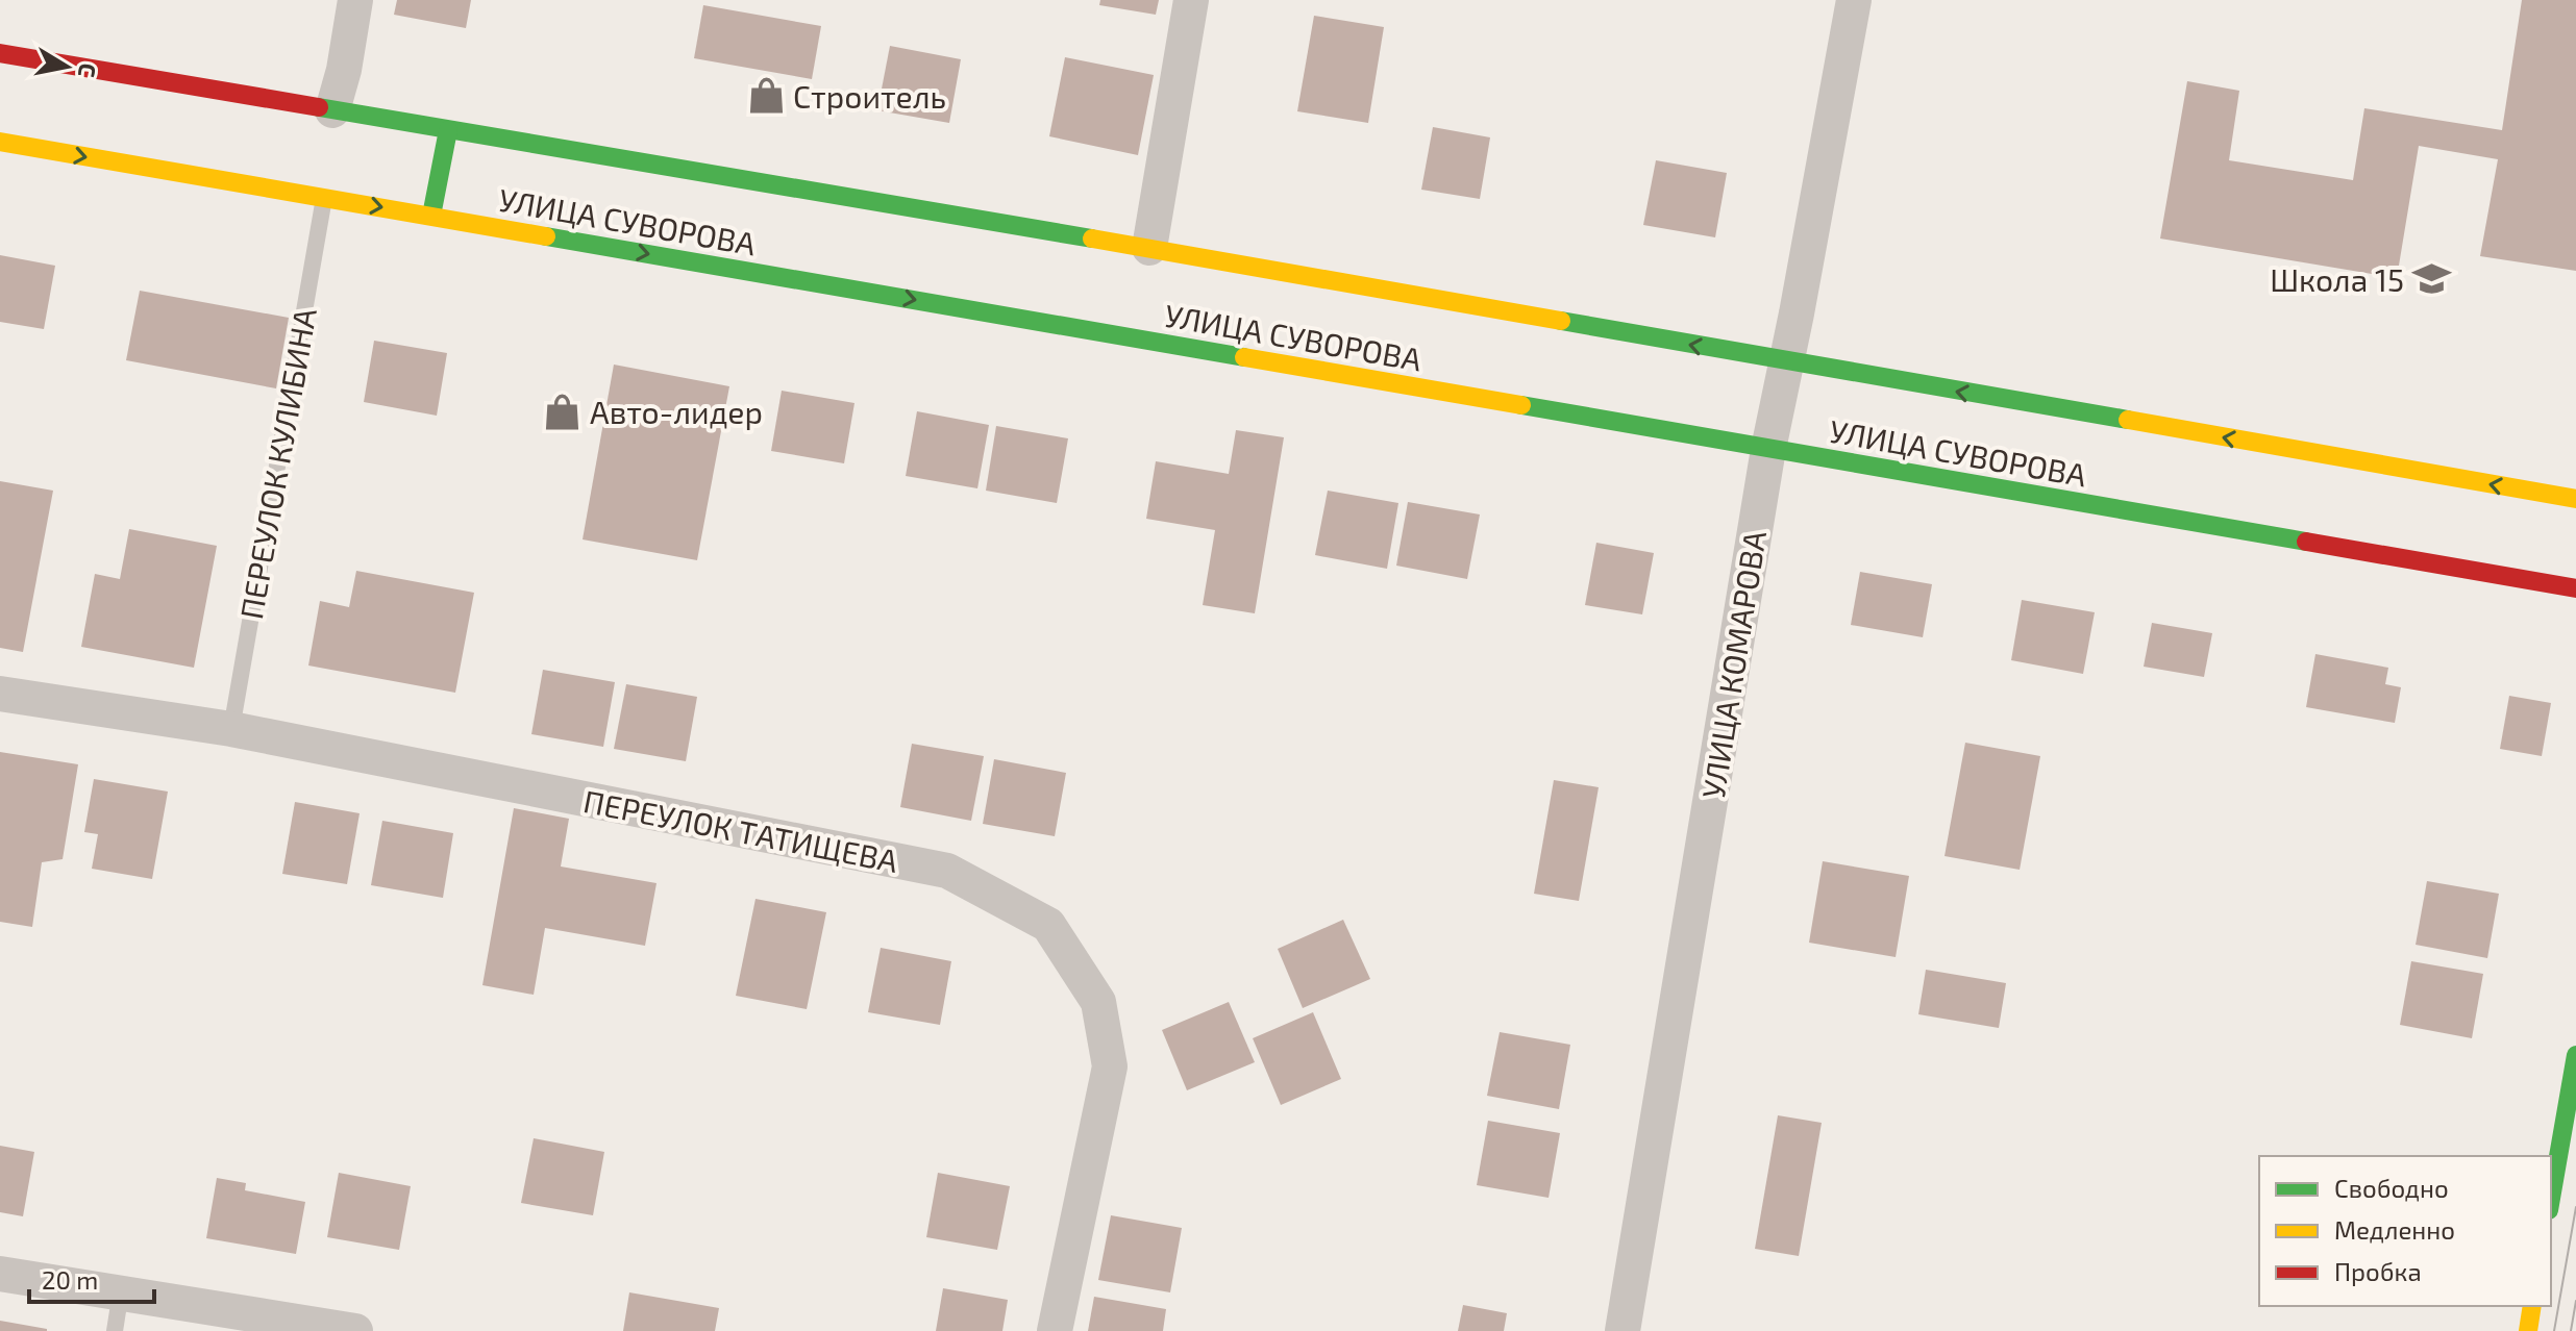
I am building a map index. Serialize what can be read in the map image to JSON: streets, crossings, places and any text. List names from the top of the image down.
{
  "streets": {
    "main road": ["УЛИЦА СУВОРОВА"],
    "street": ["УЛИЦА КОМАРОВА", "ПЕРЕУЛОК ТАТИЩЕВА"],
    "lane": ["ПЕРЕУЛОК КУЛИБИНА"]
  },
  "crossings": [
    ["УЛИЦА СУВОРОВА", "ПЕРЕУЛОК КУЛИБИНА"],
    ["УЛИЦА СУВОРОВА", "УЛИЦА КОМАРОВА"],
    ["ПЕРЕУЛОК КУЛИБИНА", "ПЕРЕУЛОК ТАТИЩЕВА"]
  ],
  "places": {
    "shop": ["Строитель", "Авто-лидер"],
    "school or university": ["Школа 15"]
  },
  "legend": ["Свободно", "Медленно", "Пробка"],
  "scale_bar": "20 m",
  "north": "right"
}
